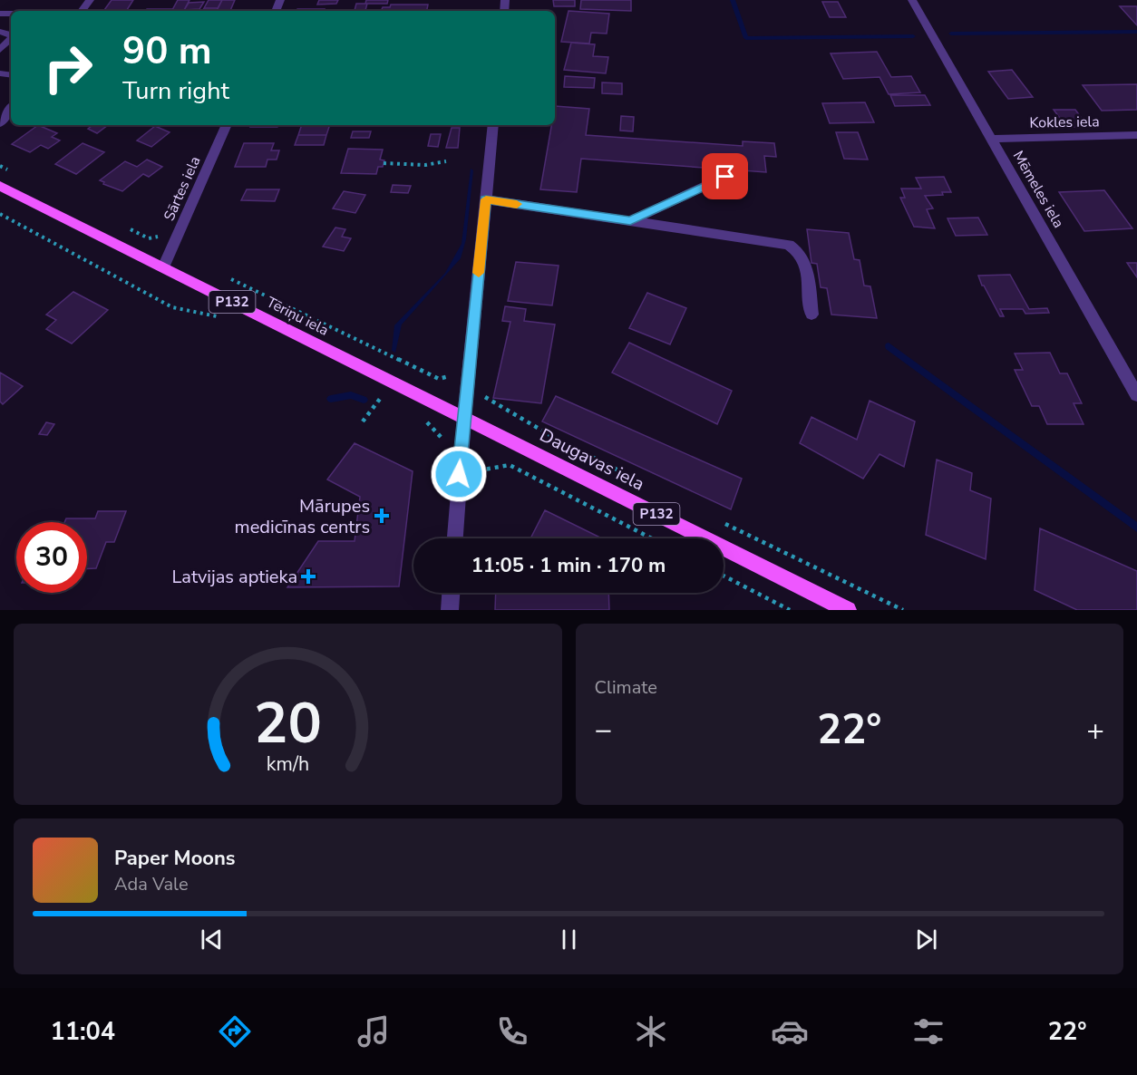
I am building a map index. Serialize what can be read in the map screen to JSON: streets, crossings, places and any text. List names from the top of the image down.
{
  "streets": {
    "main road": ["P132", "Tēriņu iela", "Daugavas iela"],
    "street": ["Kokles iela", "Sārtes iela", "Mēmeles iela"]
  },
  "crossings": [
    ["Kokles iela", "Mēmeles iela"],
    ["Sārtes iela", "Tēriņu iela"],
    ["Tēriņu iela", "Daugavas iela"]
  ],
  "places": {
    "health": ["Mārupes medicīnas centrs", "Latvijas aptieka"]
  },
  "page": {
    "turn": ["90 m", "Turn right"],
    "limit": "30",
    "trip": "11:05 · 1 min · 170 m",
    "tile": "Climate",
    "heat": ["−", "22°", "+"],
    "song": ["Paper Moons", "Ada Vale"],
    "tabs": ["11:04", "22°"],
    "gauge": ["20", "km/h"]
  }
}
